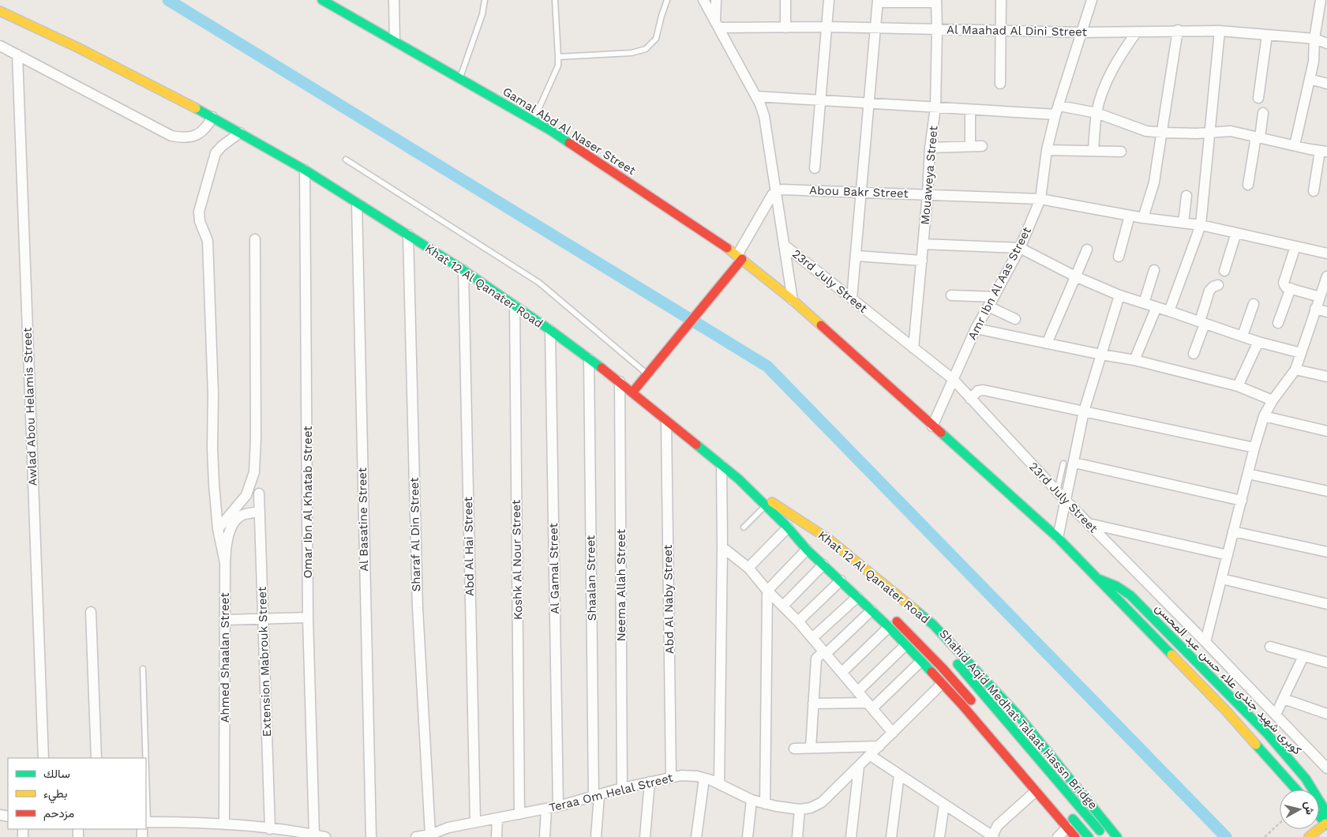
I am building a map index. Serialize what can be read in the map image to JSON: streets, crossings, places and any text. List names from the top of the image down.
{
  "streets": {
    "main road": [
      "Gamal Abd Al Naser Street",
      "Khat 12 Al Qanater Road",
      "كوبرى شهيد جندى علاء حسن عبد المحسن",
      "Shahid Aqid Medhat Talaat Hassn Bridge"
    ],
    "street": [
      "Al Maahad Al Dini Street",
      "Mouaweya Street",
      "Abou Bakr Street",
      "23rd July Street",
      "Amr Ibn Al Aas Street",
      "Awlad Abou Helamis Street",
      "Omar Ibn Al Khatab Street",
      "Al Basatine Street",
      "Sharaf Al Din Street",
      "Abd Al Hai Street",
      "Koshk Al Nour Street",
      "Al Gamal Street",
      "Shaalan Street",
      "Neema Allah Street",
      "Abd Al Naby Street",
      "Ahmed Shaalan Street",
      "Extension Mabrouk Street",
      "Teraa Om Helal Street"
    ]
  },
  "crossings": [
    ["Al Maahad Al Dini Street", "Mouaweya Street"],
    ["Al Maahad Al Dini Street", "Amr Ibn Al Aas Street"],
    ["Mouaweya Street", "Abou Bakr Street"],
    ["Mouaweya Street", "23rd July Street"],
    ["Abou Bakr Street", "Amr Ibn Al Aas Street"],
    ["23rd July Street", "Amr Ibn Al Aas Street"],
    ["Khat 12 Al Qanater Road", "Omar Ibn Al Khatab Street"],
    ["Khat 12 Al Qanater Road", "Al Basatine Street"],
    ["Khat 12 Al Qanater Road", "Sharaf Al Din Street"],
    ["Khat 12 Al Qanater Road", "Abd Al Hai Street"],
    ["Khat 12 Al Qanater Road", "Koshk Al Nour Street"],
    ["Khat 12 Al Qanater Road", "Al Gamal Street"],
    ["Khat 12 Al Qanater Road", "Shaalan Street"],
    ["Khat 12 Al Qanater Road", "Neema Allah Street"],
    ["Khat 12 Al Qanater Road", "Abd Al Naby Street"],
    ["Khat 12 Al Qanater Road", "Teraa Om Helal Street"],
    ["Sharaf Al Din Street", "Teraa Om Helal Street"],
    ["Abd Al Hai Street", "Teraa Om Helal Street"],
    ["Koshk Al Nour Street", "Teraa Om Helal Street"],
    ["Al Gamal Street", "Teraa Om Helal Street"],
    ["Shaalan Street", "Teraa Om Helal Street"],
    ["Neema Allah Street", "Teraa Om Helal Street"],
    ["Abd Al Naby Street", "Teraa Om Helal Street"],
    ["Ahmed Shaalan Street", "Extension Mabrouk Street"]
  ],
  "legend": ["سالك", "بطيء", "مزدحم"],
  "north": "right"
}
